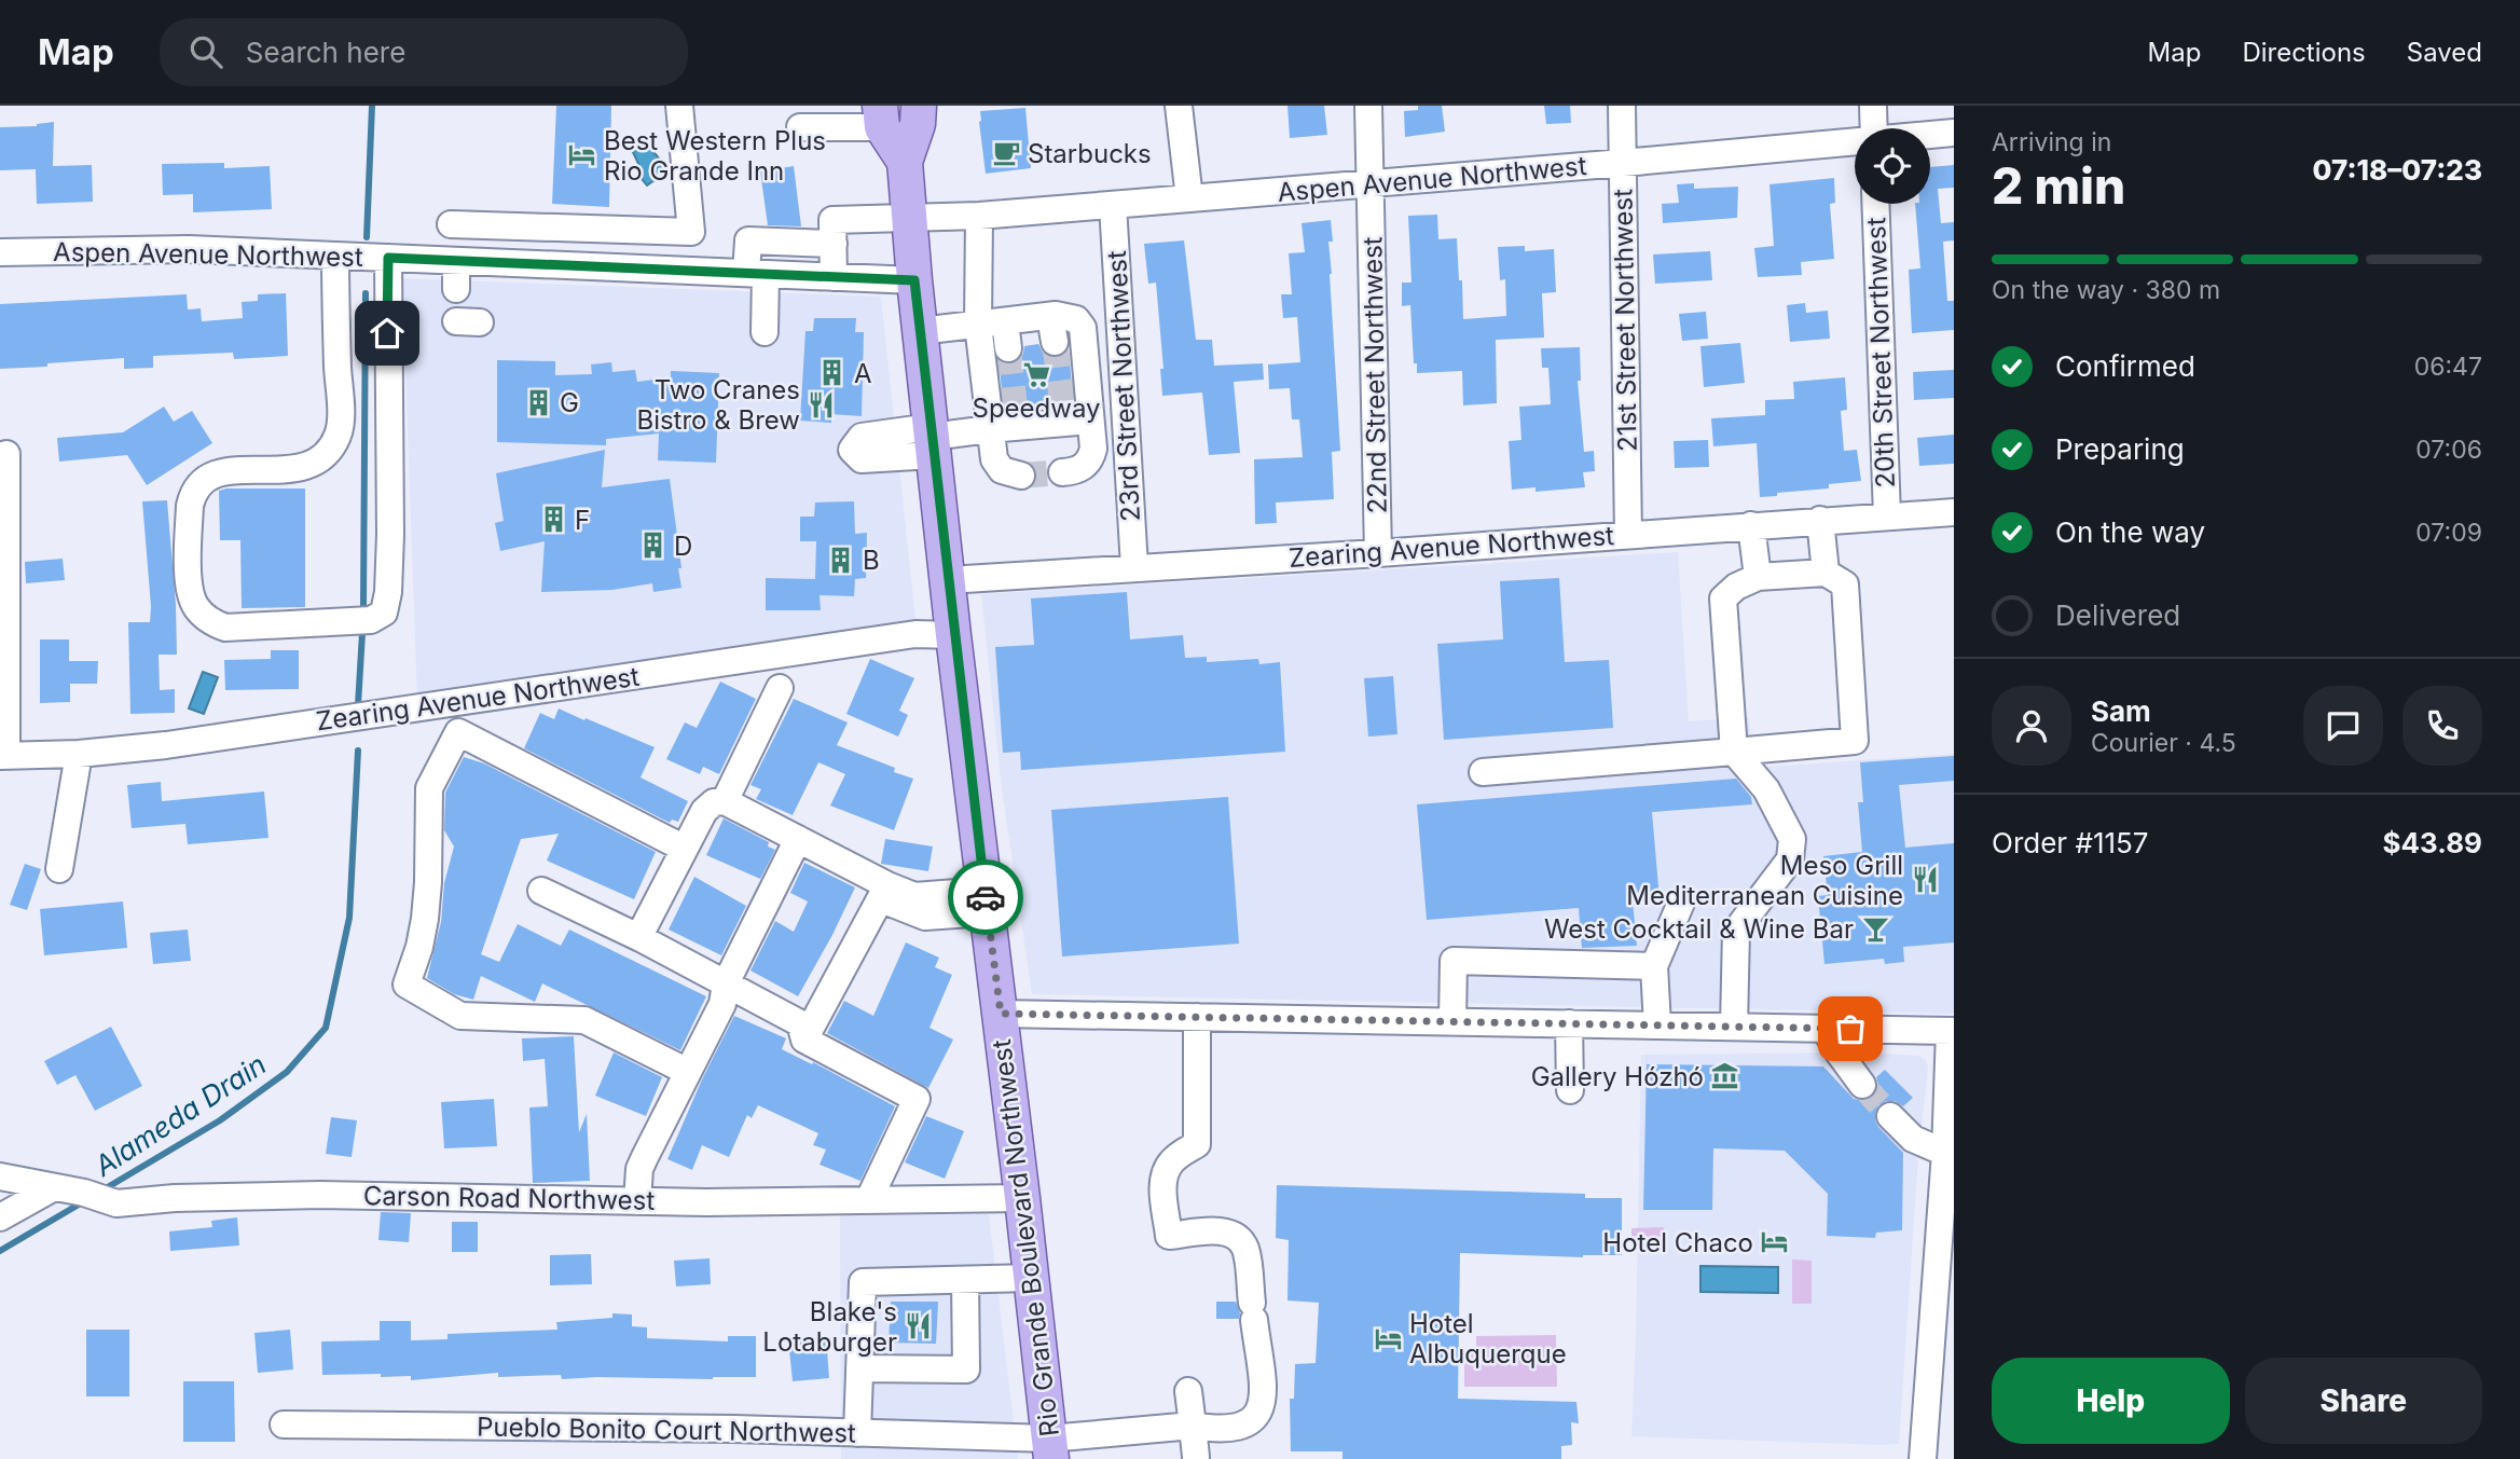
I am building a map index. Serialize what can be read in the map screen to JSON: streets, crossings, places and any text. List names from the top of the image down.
{
  "streets": {
    "main road": ["Rio Grande Boulevard Northwest"],
    "street": [
      "Aspen Avenue Northwest",
      "21st Street Northwest",
      "20th Street Northwest",
      "22nd Street Northwest",
      "23rd Street Northwest",
      "Zearing Avenue Northwest",
      "Carson Road Northwest",
      "Pueblo Bonito Court Northwest"
    ]
  },
  "crossings": [
    ["Aspen Avenue Northwest", "21st Street Northwest"],
    ["Aspen Avenue Northwest", "22nd Street Northwest"],
    ["Aspen Avenue Northwest", "23rd Street Northwest"],
    ["Aspen Avenue Northwest", "Rio Grande Boulevard Northwest"],
    ["21st Street Northwest", "Zearing Avenue Northwest"],
    ["20th Street Northwest", "Zearing Avenue Northwest"],
    ["22nd Street Northwest", "Zearing Avenue Northwest"],
    ["23rd Street Northwest", "Zearing Avenue Northwest"],
    ["Zearing Avenue Northwest", "Rio Grande Boulevard Northwest"],
    ["Carson Road Northwest", "Rio Grande Boulevard Northwest"],
    ["Rio Grande Boulevard Northwest", "Pueblo Bonito Court Northwest"]
  ],
  "water": ["Alameda Drain"],
  "places": {
    "cafe": ["Starbucks"],
    "hotel": ["Best Western Plus Rio Grande Inn", "Hotel Chaco", "Hotel Albuquerque"],
    "building": [
      "A",
      "G",
      "F",
      "D",
      "B"
    ],
    "supermarket": ["Speedway"],
    "restaurant": ["Two Cranes Bistro & Brew", "Meso Grill Mediterranean Cuisine", "Blake's Lotaburger"],
    "bar": ["West Cocktail & Wine Bar"],
    "museum": ["Gallery Hózhó"]
  },
  "page": {
    "header": "Map",
    "search": "Search here",
    "nav": ["Map", "Directions", "Saved"],
    "heading": ["2 min", "Arriving in", "07:18–07:23"],
    "panel": [
      "Sam",
      "Courier · 4.5",
      "Order #1157",
      "$43.89"
    ],
    "bar": "On the way · 380 m",
    "list": [
      ["Confirmed", "06:47"],
      ["Preparing", "07:06"],
      ["On the way", "07:09"],
      "Delivered"
    ],
    "buttons": ["Help", "Share"]
  }
}
